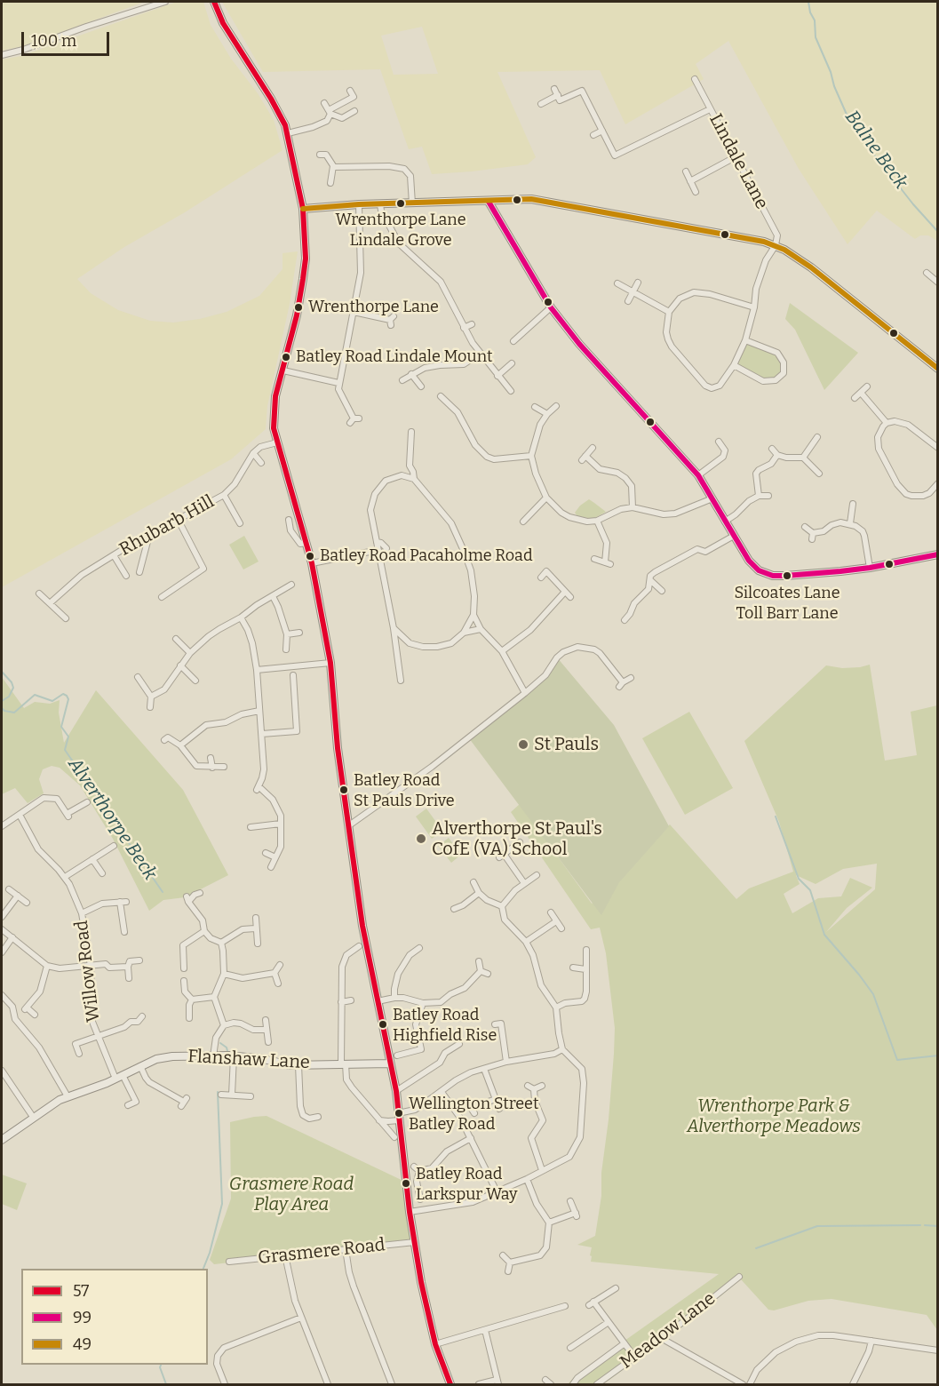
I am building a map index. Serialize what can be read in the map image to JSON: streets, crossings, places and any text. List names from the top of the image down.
{
  "streets": {
    "street": [
      "Lindale Lane",
      "Rhubarb Hill",
      "Willow Road",
      "Flanshaw Lane",
      "Grasmere Road",
      "Meadow Lane"
    ]
  },
  "crossings": [
    ["Willow Road", "Flanshaw Lane"]
  ],
  "water": ["Balne Beck", "Alverthorpe Beck"],
  "parks": ["Wrenthorpe Park & Alverthorpe Meadows", "Grasmere Road Play Area"],
  "places": [
    "Wrenthorpe Lane Lindale Grove",
    "Wrenthorpe Lane",
    "Batley Road Lindale Mount",
    "Batley Road Pacaholme Road",
    "Silcoates Lane Toll Barr Lane",
    "St Pauls",
    "Batley Road St Pauls Drive",
    "Alverthorpe St Paul's CofE (VA) School",
    "Batley Road Highfield Rise",
    "Wellington Street Batley Road",
    "Batley Road Larkspur Way"
  ],
  "lines": ["transit line 57", "transit line 49", "transit line 99"],
  "legend": ["57", "99", "49"],
  "scale_bar": "100 m"
}
